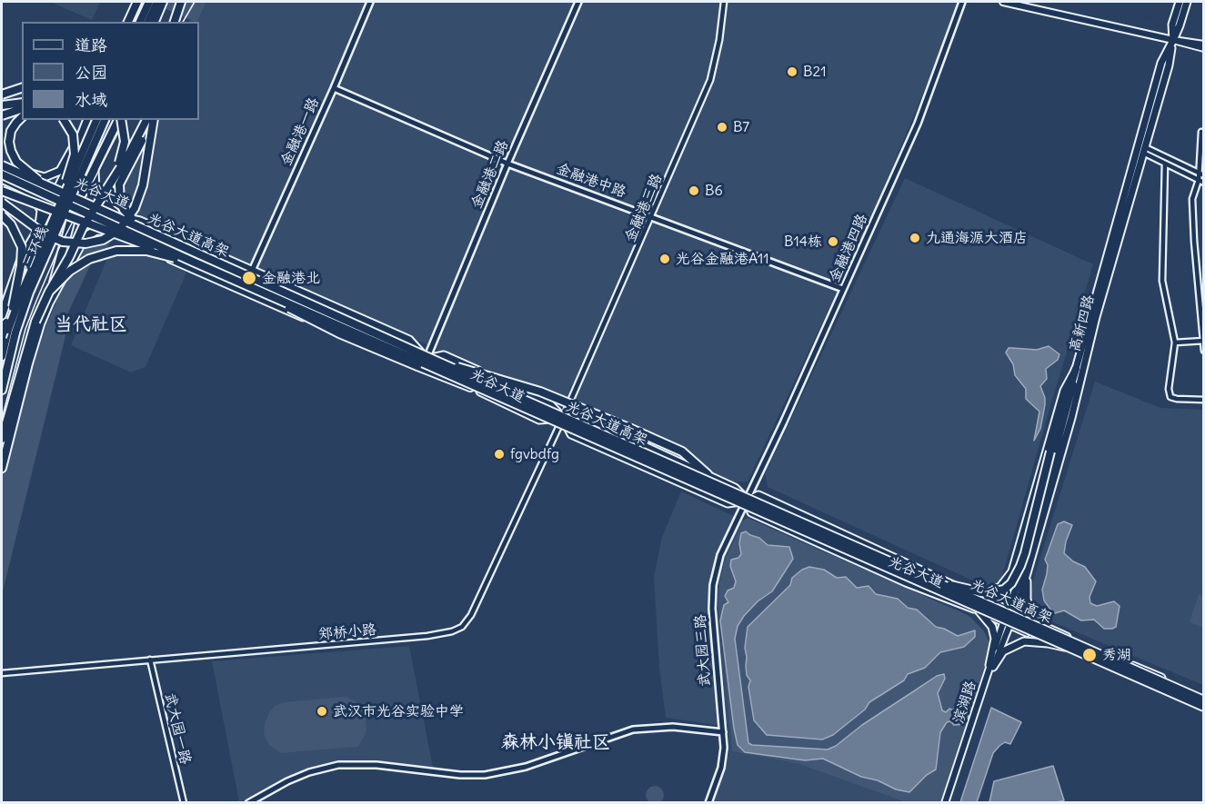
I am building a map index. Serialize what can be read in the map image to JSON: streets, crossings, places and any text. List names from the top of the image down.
{
  "streets": {
    "highway": ["光谷大道高架", "三环线"],
    "main road": ["光谷大道", "高新四路", "滨湖路"],
    "street": [
      "金融港一路",
      "金融港二路",
      "金融港中路",
      "金融港三路",
      "金融港四路",
      "郑桥小路",
      "武大园三路",
      "武大园一路"
    ]
  },
  "crossings": [
    ["金融港一路", "金融港中路"],
    ["金融港一路", "光谷大道"],
    ["金融港二路", "金融港中路"],
    ["金融港二路", "光谷大道"],
    ["金融港中路", "金融港三路"],
    ["金融港中路", "金融港四路"],
    ["光谷大道", "金融港三路"],
    ["光谷大道", "光谷大道高架"],
    ["光谷大道", "金融港四路"],
    ["光谷大道", "高新四路"],
    ["光谷大道", "郑桥小路"],
    ["光谷大道", "武大园三路"],
    ["光谷大道", "滨湖路"],
    ["金融港三路", "郑桥小路"],
    ["金融港四路", "武大园三路"],
    ["高新四路", "滨湖路"],
    ["郑桥小路", "武大园一路"]
  ],
  "districts": ["当代社区", "森林小镇社区"],
  "places": [
    "B21",
    "B7",
    "B6",
    "九通海源大酒店",
    "B14栋",
    "光谷金融港A11",
    "金融港北",
    "fgvbdfg",
    "秀湖",
    "武汉市光谷实验中学"
  ],
  "legend": ["道路", "公园", "水域"]
}
